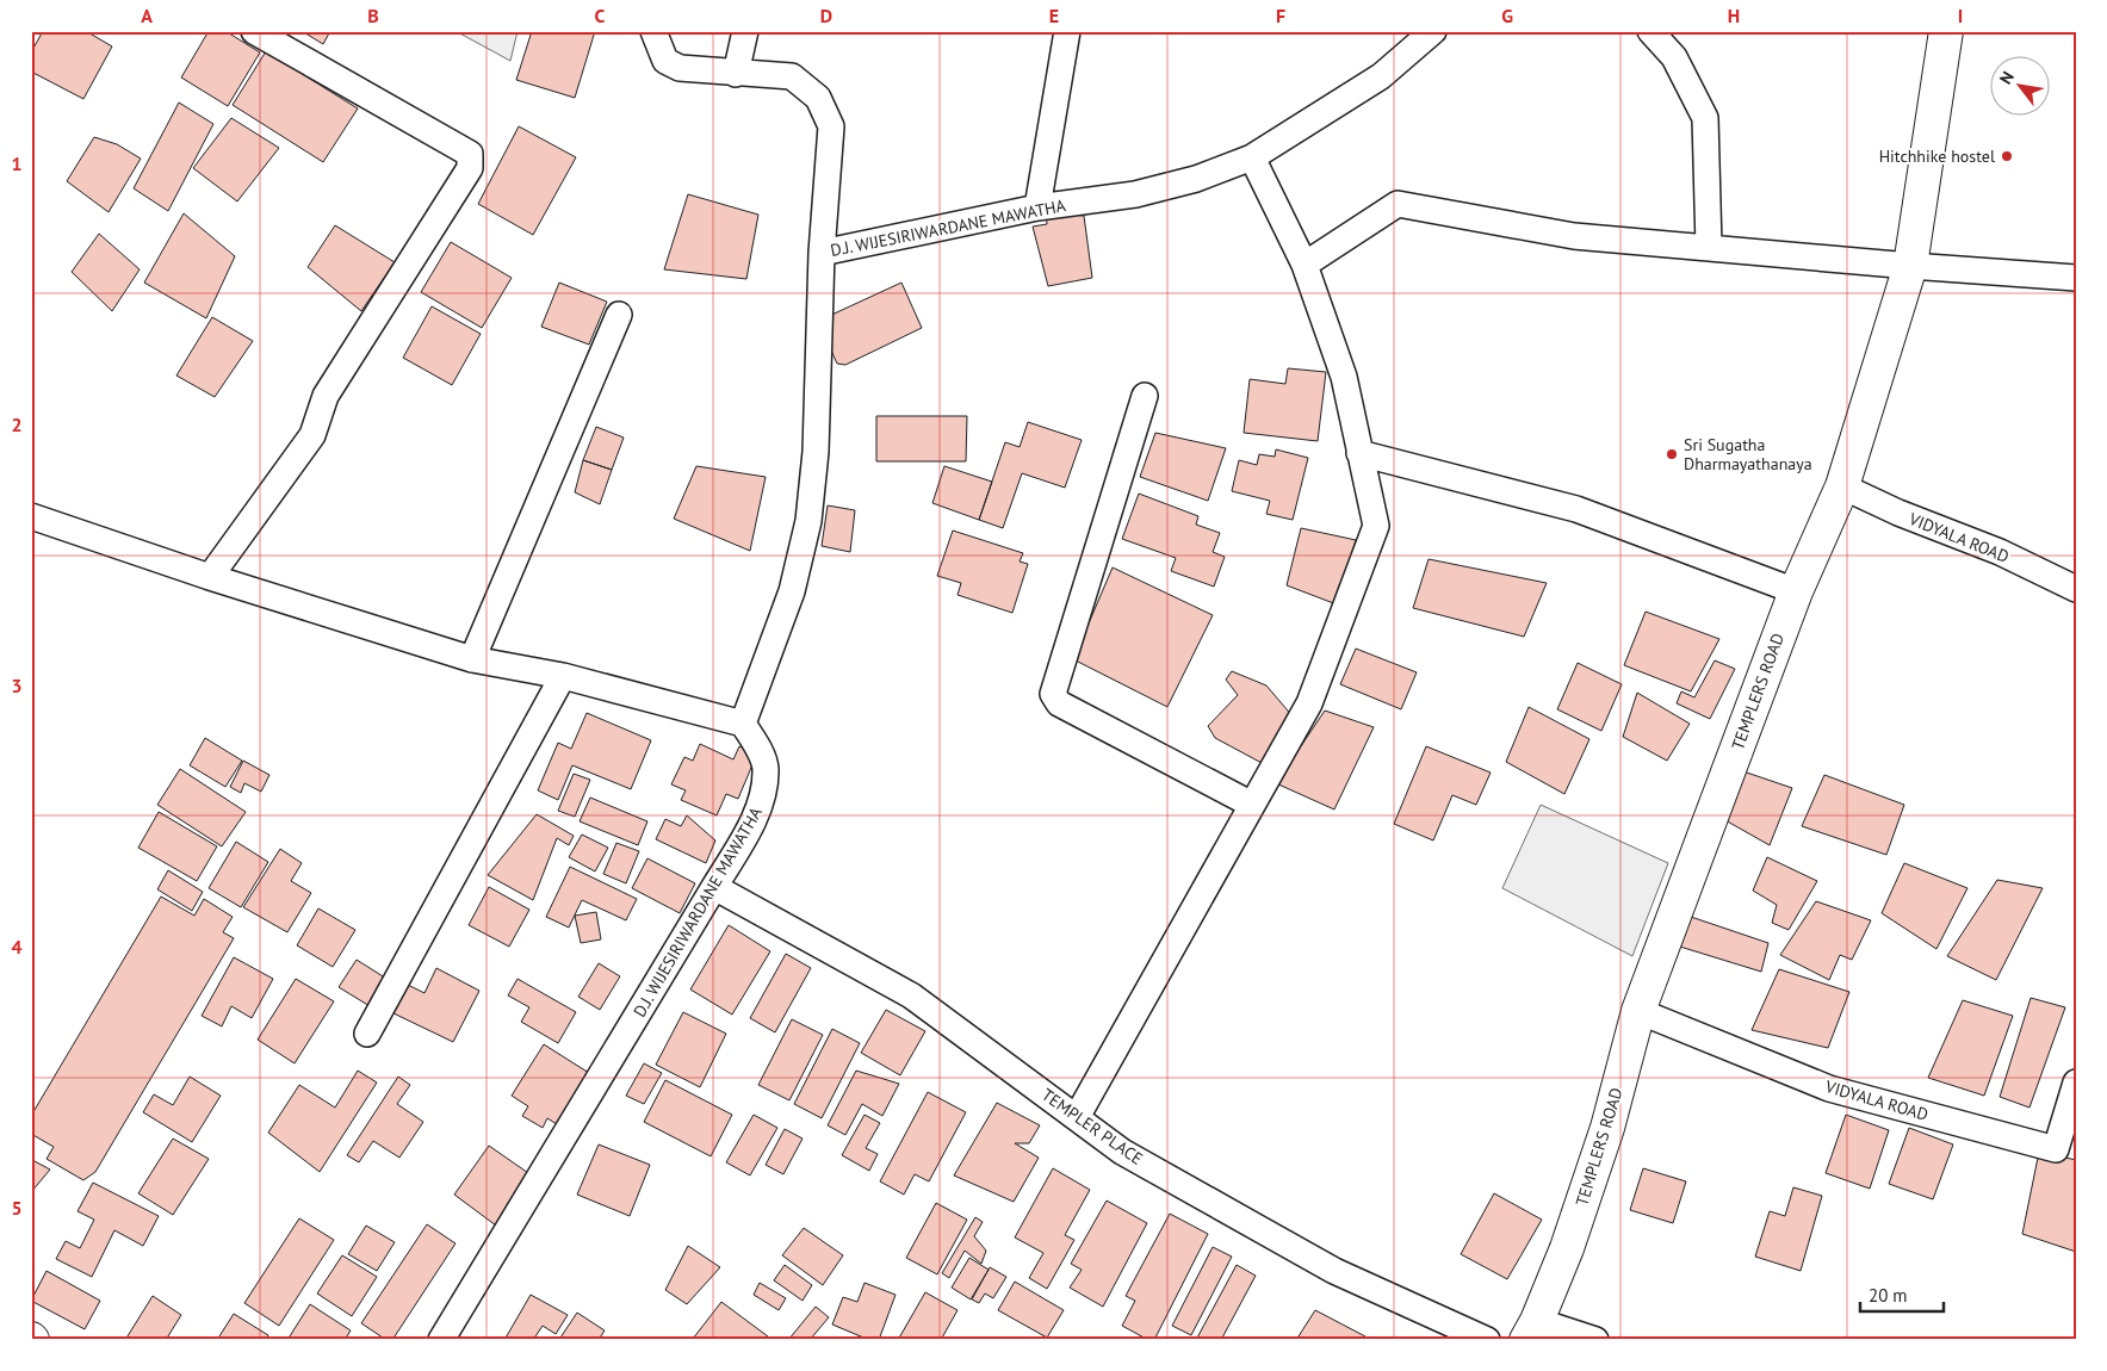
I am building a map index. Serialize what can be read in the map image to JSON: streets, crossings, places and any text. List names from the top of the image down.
{
  "streets": {
    "main road": ["TEMPLERS ROAD"],
    "street": ["D.J. WIJESIRIWARDANE MAWATHA", "VIDYALA ROAD", "TEMPLER PLACE"]
  },
  "crossings": [
    ["D.J. WIJESIRIWARDANE MAWATHA", "TEMPLER PLACE"],
    ["VIDYALA ROAD", "TEMPLERS ROAD"]
  ],
  "places": ["Hitchhike hostel", "Sri Sugatha Dharmayathanaya"],
  "scale_bar": "20 m",
  "north": "top left",
  "grid": {
    "columns": [
      "A",
      "B",
      "C",
      "D",
      "E",
      "F",
      "G",
      "H",
      "I"
    ],
    "rows": [
      "1",
      "2",
      "3",
      "4",
      "5"
    ]
  }
}
